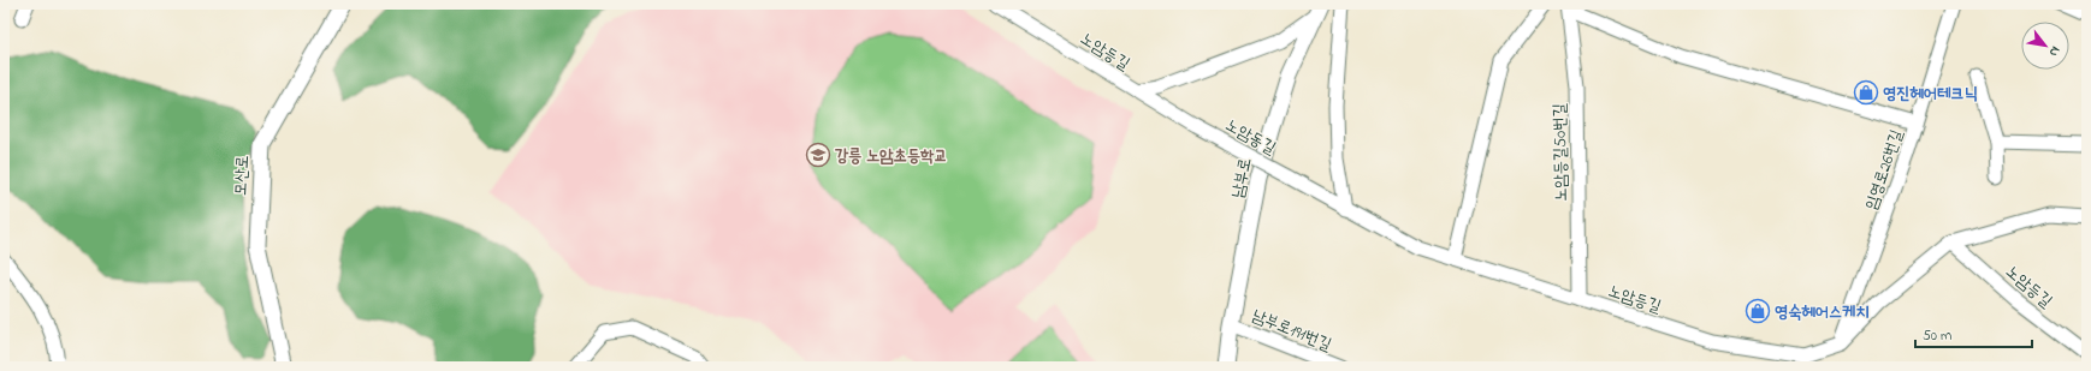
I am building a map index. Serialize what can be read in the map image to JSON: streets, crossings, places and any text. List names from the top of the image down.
{
  "streets": {
    "street": [
      "노암등길",
      "노암동길",
      "노암등길50번길",
      "임영로26번길",
      "모산로",
      "남부로",
      "남부로191번길"
    ]
  },
  "crossings": [
    ["노암등길", "노암동길"],
    ["노암등길", "노암등길50번길"],
    ["노암등길", "임영로26번길"],
    ["남부로", "남부로191번길"]
  ],
  "places": {
    "shop": ["영진헤어테크닉", "영숙헤어스케치"],
    "school or university": ["강릉 노암초등학교"]
  },
  "scale_bar": "50 m",
  "north": "bottom right"
}
